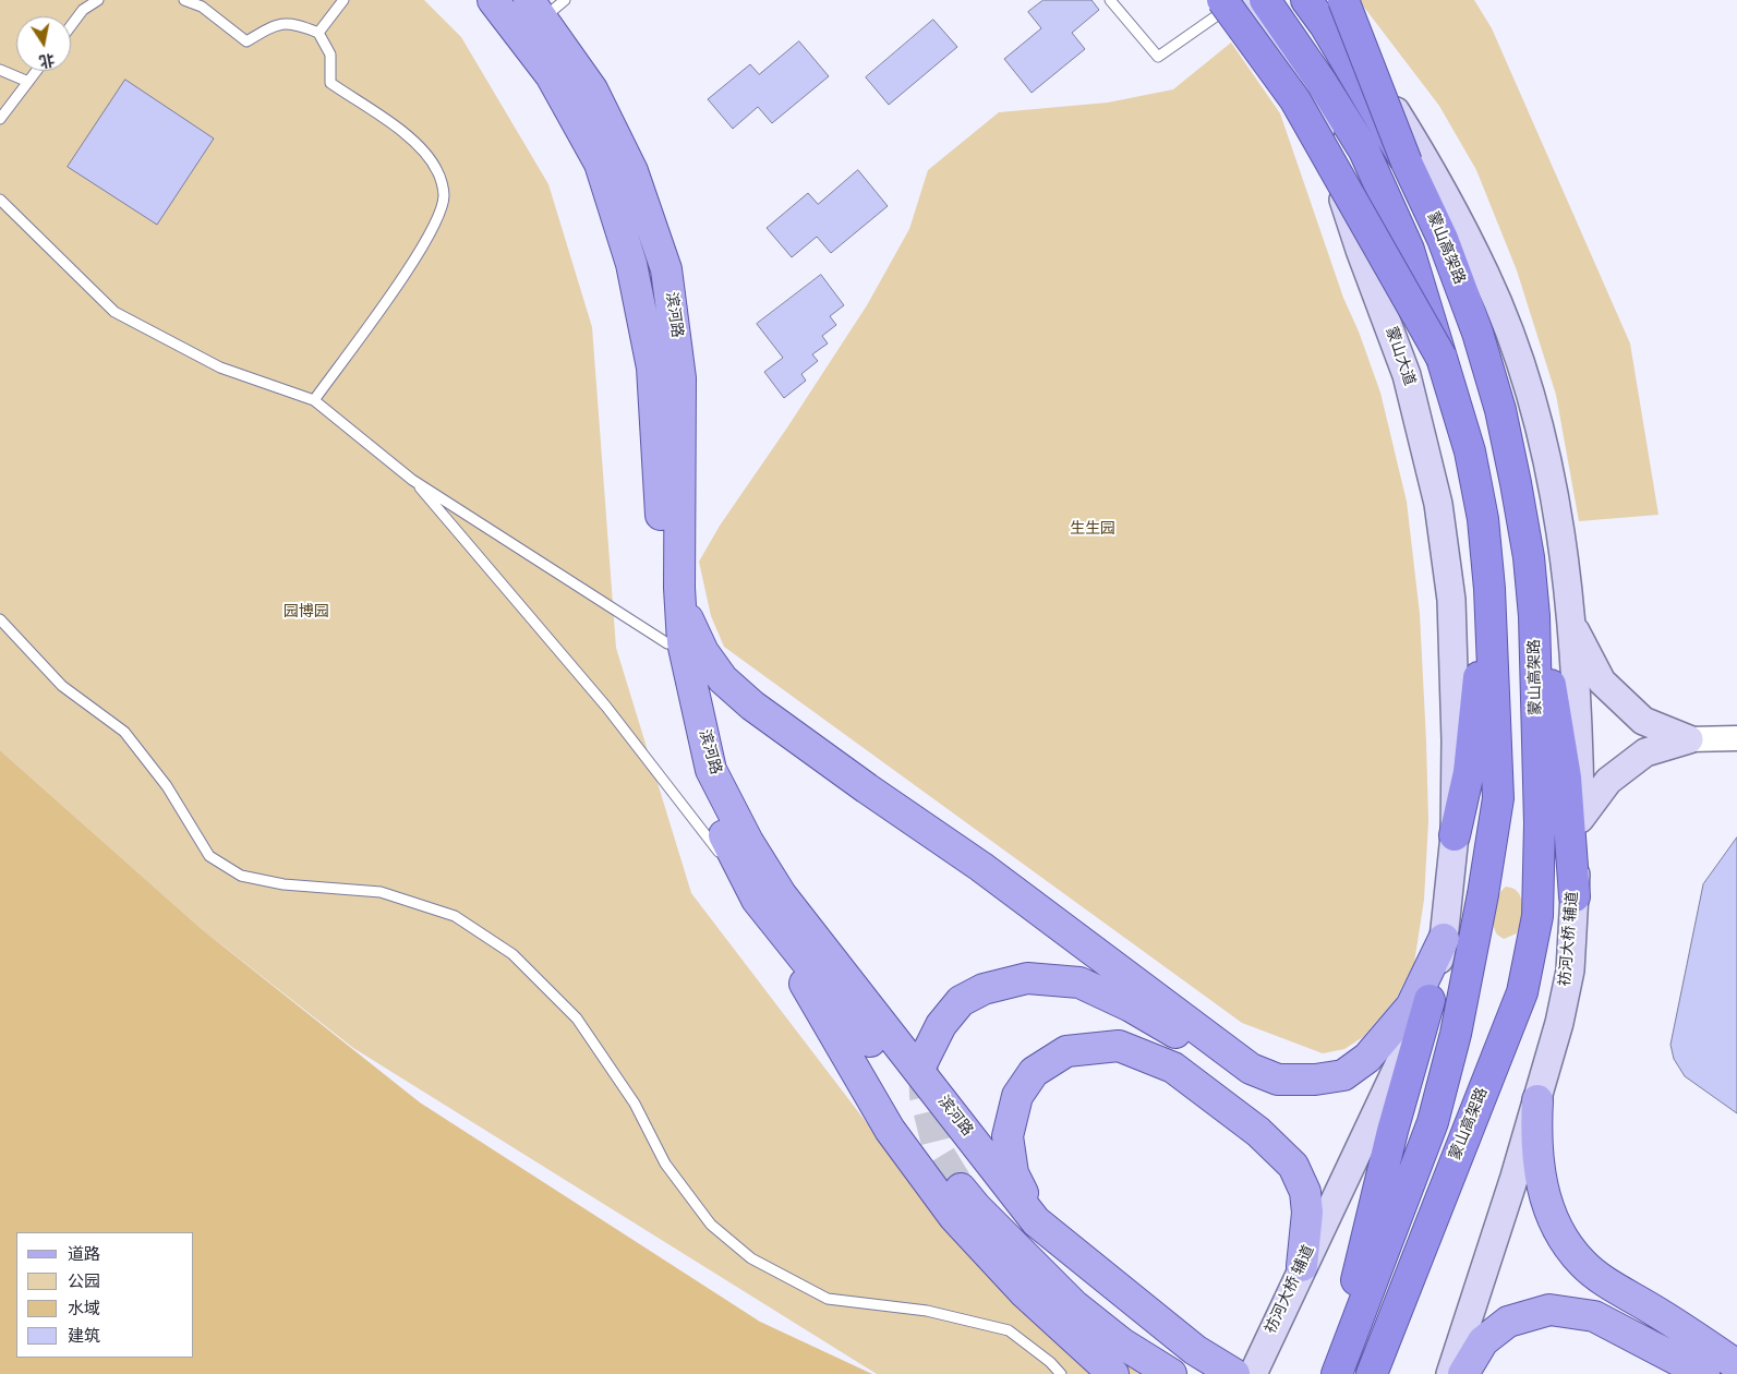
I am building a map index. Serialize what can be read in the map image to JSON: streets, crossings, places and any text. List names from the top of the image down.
{
  "streets": {
    "highway": ["蒙山高架路"],
    "main road": ["滨河路", "蒙山大道", "祊河大桥 辅道"]
  },
  "crossings": [
    ["蒙山大道", "祊河大桥 辅道"]
  ],
  "parks": ["生生园", "园博园"],
  "legend": [
    "道路",
    "公园",
    "水域",
    "建筑"
  ],
  "north": "bottom"
}
